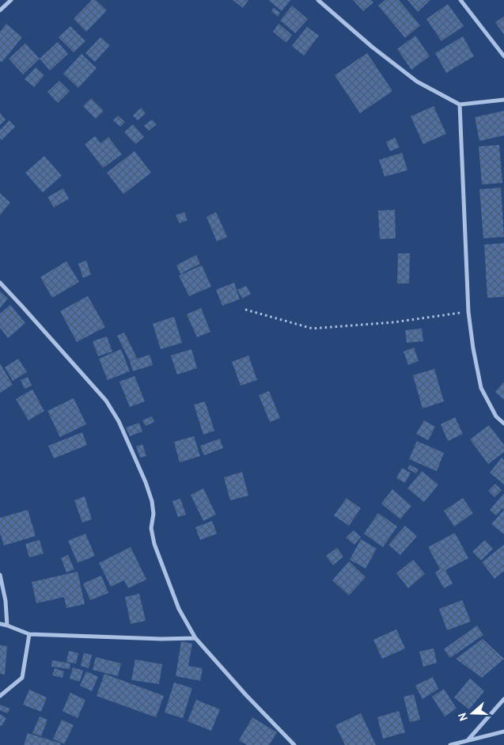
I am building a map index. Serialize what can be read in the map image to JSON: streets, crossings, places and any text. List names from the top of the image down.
{
  "north": "left"
}
